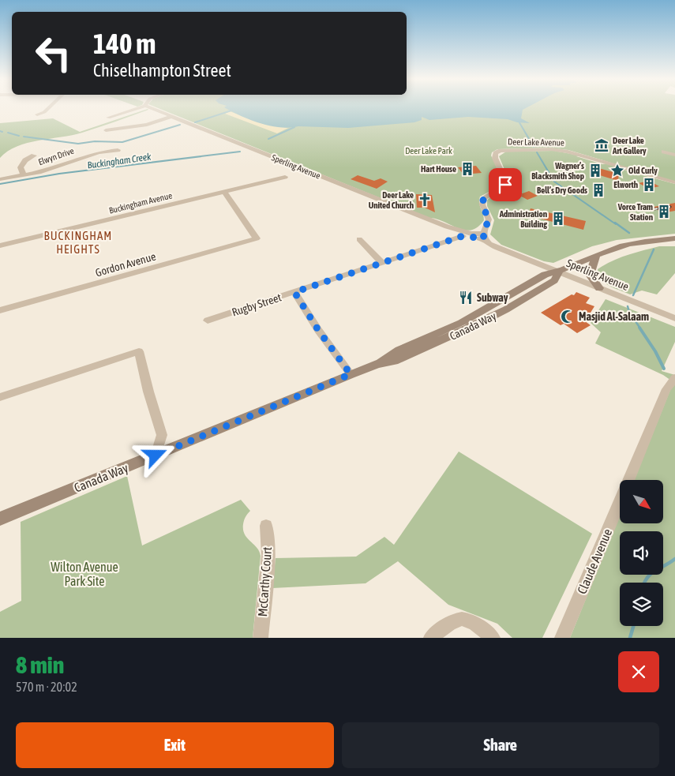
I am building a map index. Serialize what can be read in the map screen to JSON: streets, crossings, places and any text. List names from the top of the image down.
{
  "streets": {
    "main road": ["Canada Way"],
    "street": [
      "Deer Lake Avenue",
      "Elwyn Drive",
      "Sperling Avenue",
      "Buckingham Avenue",
      "Gordon Avenue",
      "Rugby Street",
      "Claude Avenue",
      "McCarthy Court"
    ]
  },
  "crossings": [
    ["Deer Lake Avenue", "Sperling Avenue"],
    ["Sperling Avenue", "Rugby Street"],
    ["Sperling Avenue", "Canada Way"],
    ["Buckingham Avenue", "Gordon Avenue"]
  ],
  "districts": ["BUCKINGHAM HEIGHTS"],
  "water": ["Buckingham Creek"],
  "parks": ["Deer Lake Park", "Wilton Avenue Park Site"],
  "places": {
    "museum": ["Deer Lake Art Gallery"],
    "building": [
      "Hart House",
      "Wagner’s Blacksmith Shop",
      "Elworth",
      "Bell’s Dry Goods",
      "Vorce Tram Station",
      "Administration Building"
    ],
    "place": ["Old Curly"],
    "church": ["Deer Lake United Church"],
    "restaurant": ["Subway"],
    "mosque": ["Masjid Al-Salaam"]
  },
  "north": "bottom right",
  "page": {
    "turn": ["140 m", "Chiselhampton Street"],
    "heading": ["8 min", "570 m · 20:02"],
    "buttons": ["Exit", "Share"]
  }
}
